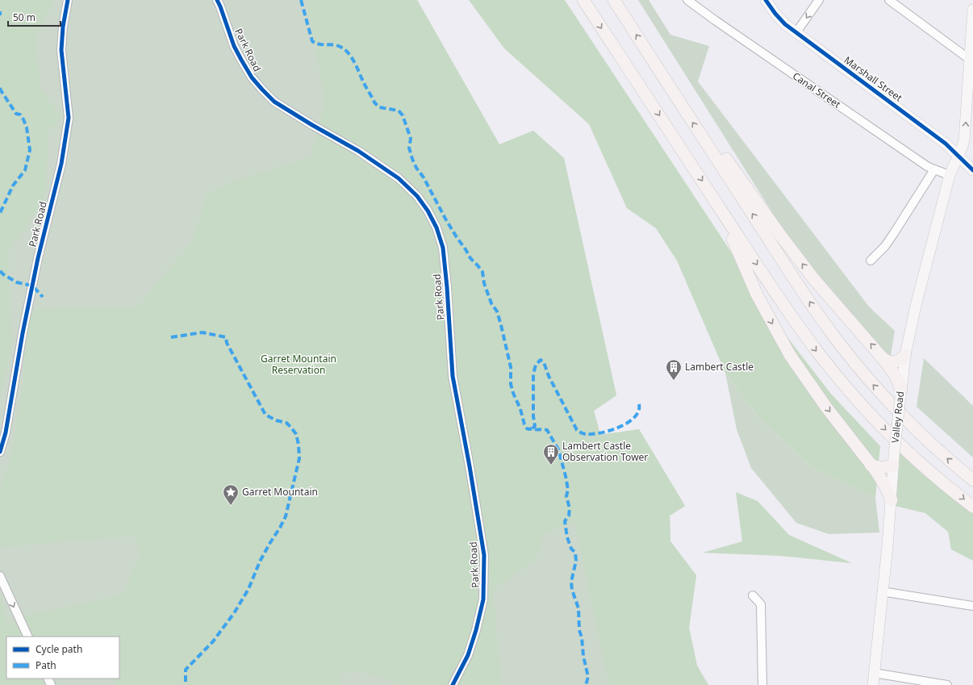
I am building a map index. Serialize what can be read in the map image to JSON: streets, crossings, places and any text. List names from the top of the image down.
{
  "streets": {
    "main road": ["Marshall Street", "Valley Road"],
    "street": ["Park Road", "Canal Street"]
  },
  "crossings": [
    ["Marshall Street", "Valley Road"],
    ["Canal Street", "Valley Road"]
  ],
  "parks": ["Garret Mountain Reservation"],
  "places": {
    "building": ["Lambert Castle", "Lambert Castle Observation Tower"],
    "place": ["Garret Mountain"]
  },
  "legend": ["Cycle path", "Path"],
  "scale_bar": "50 m"
}
